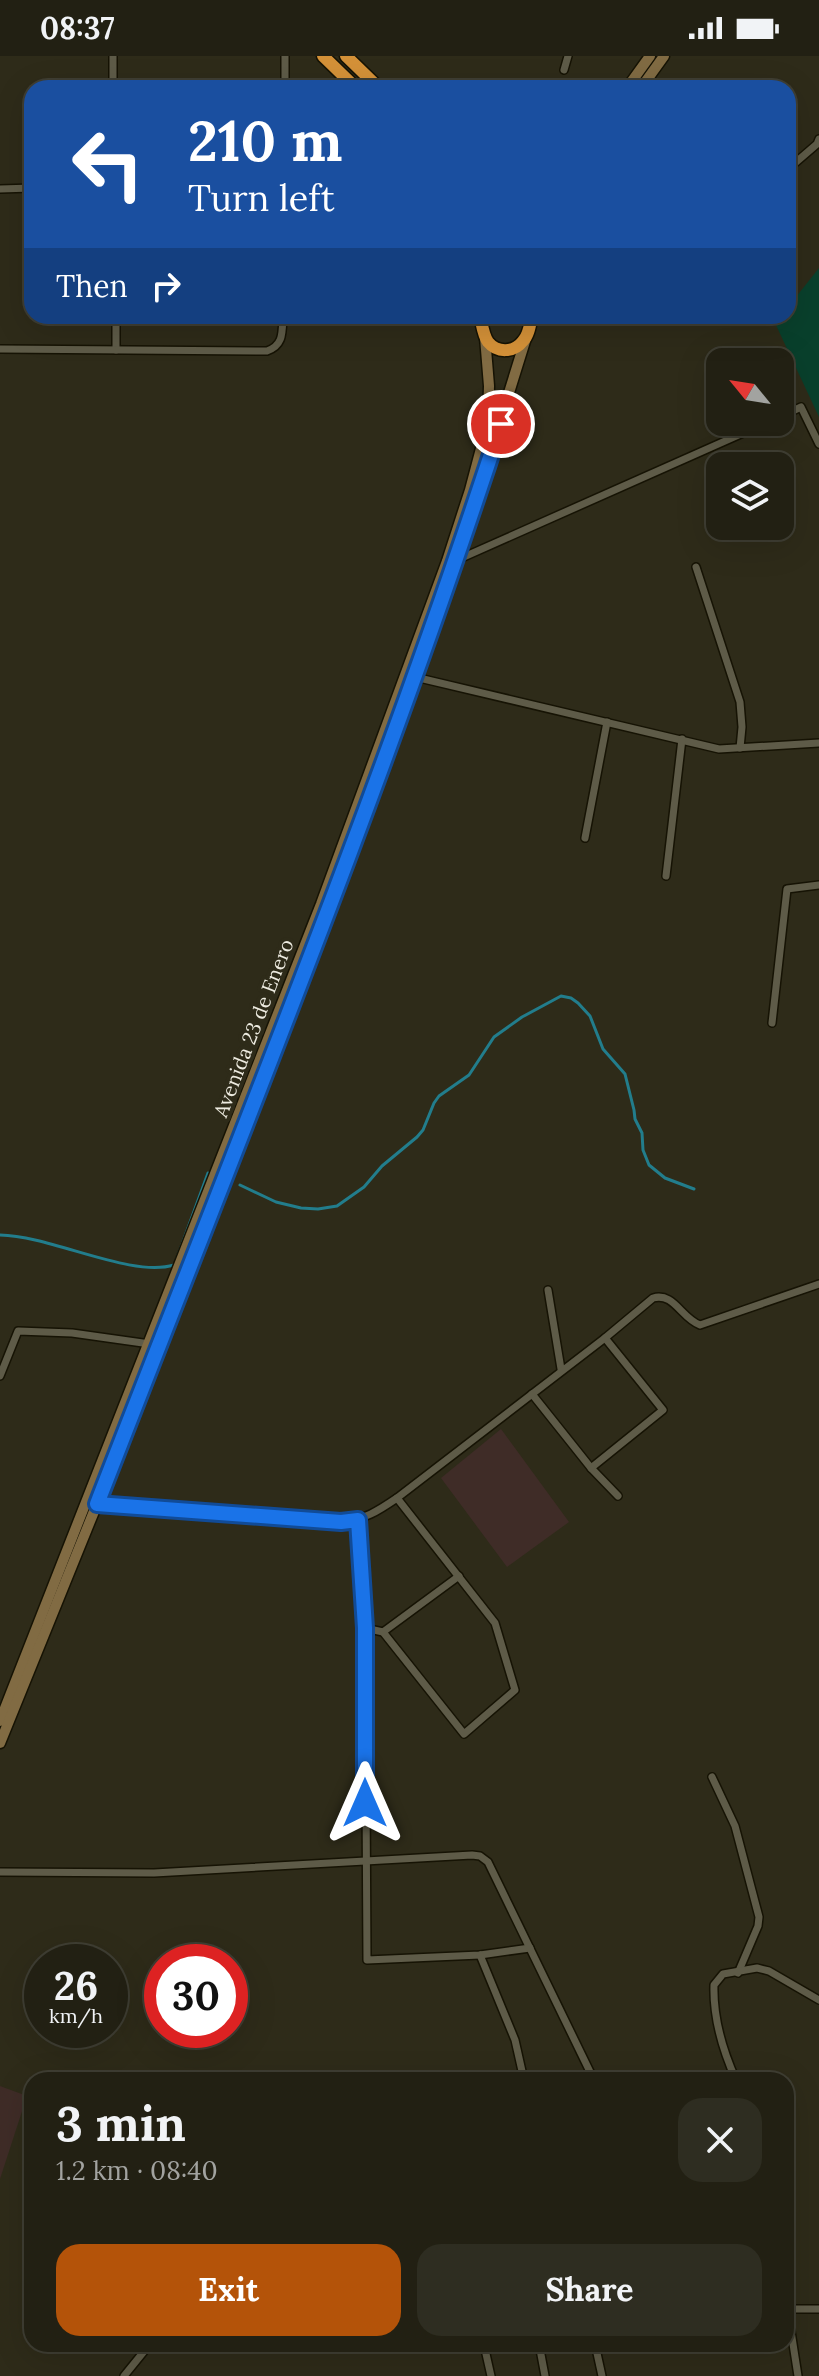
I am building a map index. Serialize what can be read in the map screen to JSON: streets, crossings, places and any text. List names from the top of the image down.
{
  "streets": {
    "main road": ["Avenida 23 de Enero"]
  },
  "north": "top left",
  "page": {
    "status": "08:37",
    "turn": ["210 m", "Turn left"],
    "then": "Then",
    "speed": "26 km/h",
    "limit": "30",
    "heading": ["3 min", "1.2 km · 08:40"],
    "buttons": ["Exit", "Share"]
  }
}
